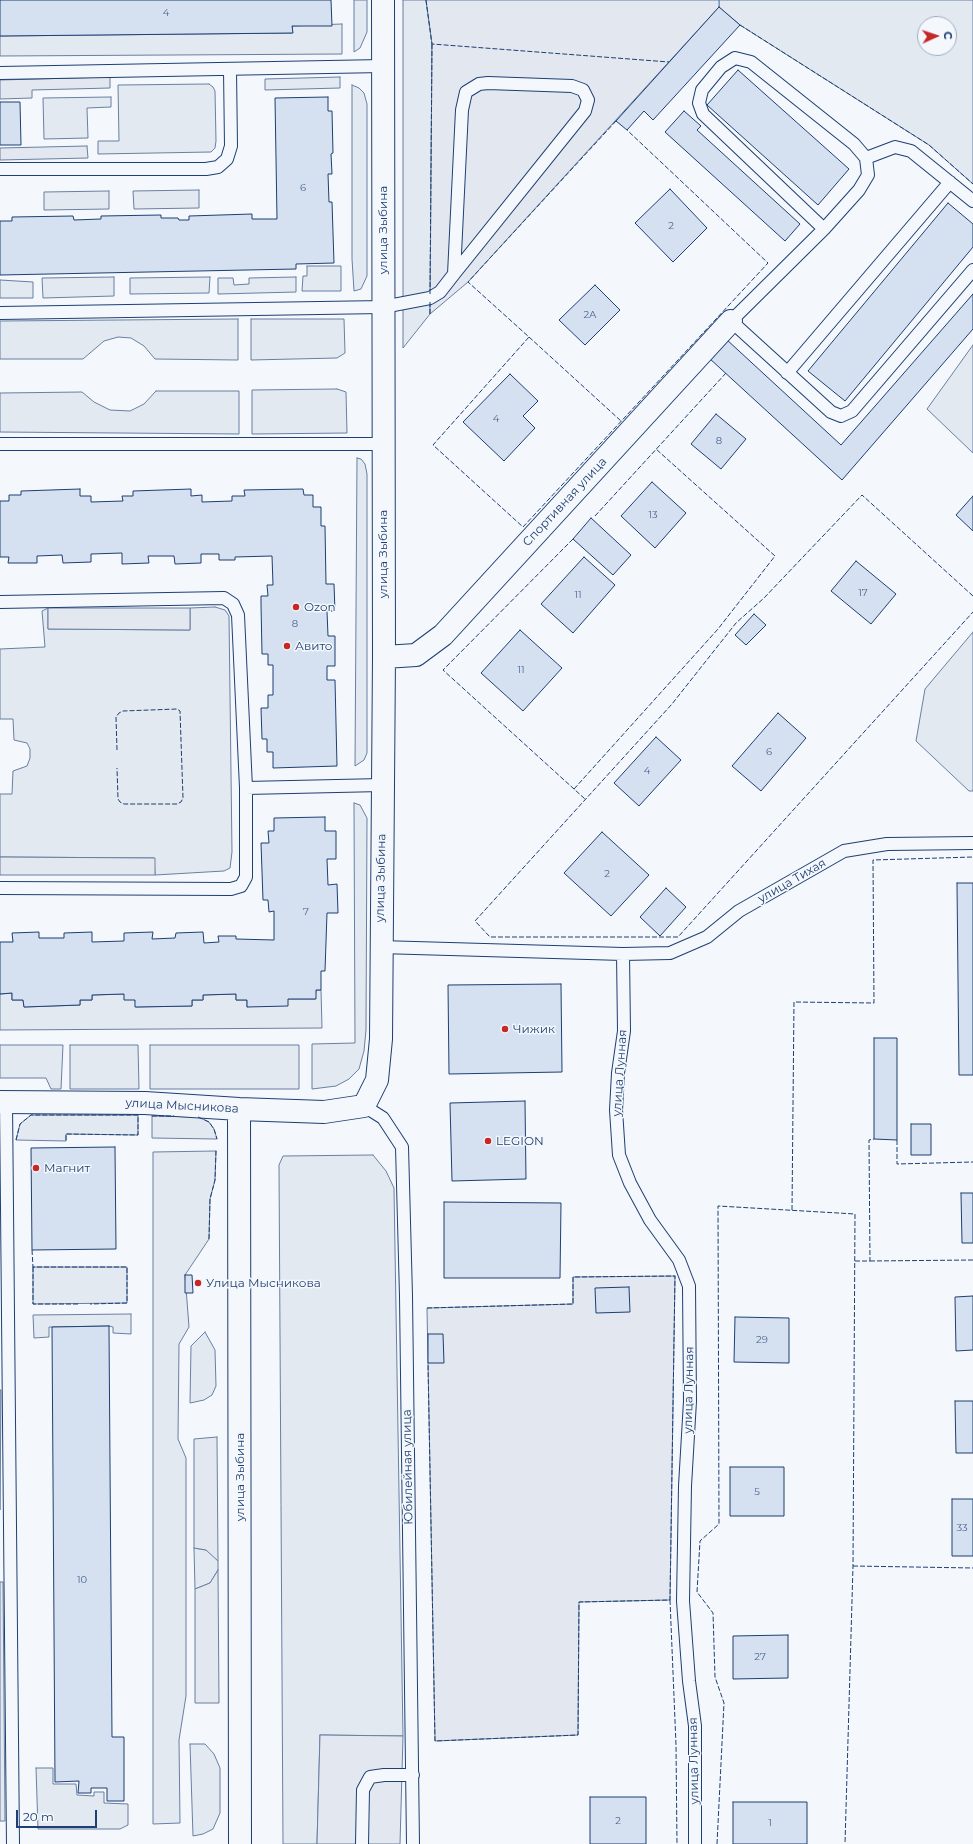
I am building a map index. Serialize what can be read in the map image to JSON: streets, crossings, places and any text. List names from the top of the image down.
{
  "streets": {
    "street": ["улица Зыбина", "Спортивная улица", "улица Мысникова"],
    "lane": ["улица Тихая", "улица Лунная", "Юбилейная улица"]
  },
  "crossings": [
    ["улица Зыбина", "Спортивная улица"],
    ["улица Зыбина", "улица Тихая"],
    ["улица Зыбина", "улица Мысникова"],
    ["улица Зыбина", "Юбилейная улица"],
    ["улица Тихая", "улица Лунная"],
    ["улица Мысникова", "Юбилейная улица"]
  ],
  "places": [
    "Ozon",
    "Авито",
    "Чижик",
    "LEGION",
    "Магнит",
    "Улица Мысникова"
  ],
  "house_numbers": [
    "4",
    "6",
    "2",
    "2А",
    "4",
    "8",
    "13",
    "17",
    "11",
    "8",
    "11",
    "6",
    "4",
    "2",
    "7",
    "29",
    "5",
    "33",
    "10",
    "27",
    "2",
    "1"
  ],
  "scale_bar": "20 m",
  "north": "right"
}
